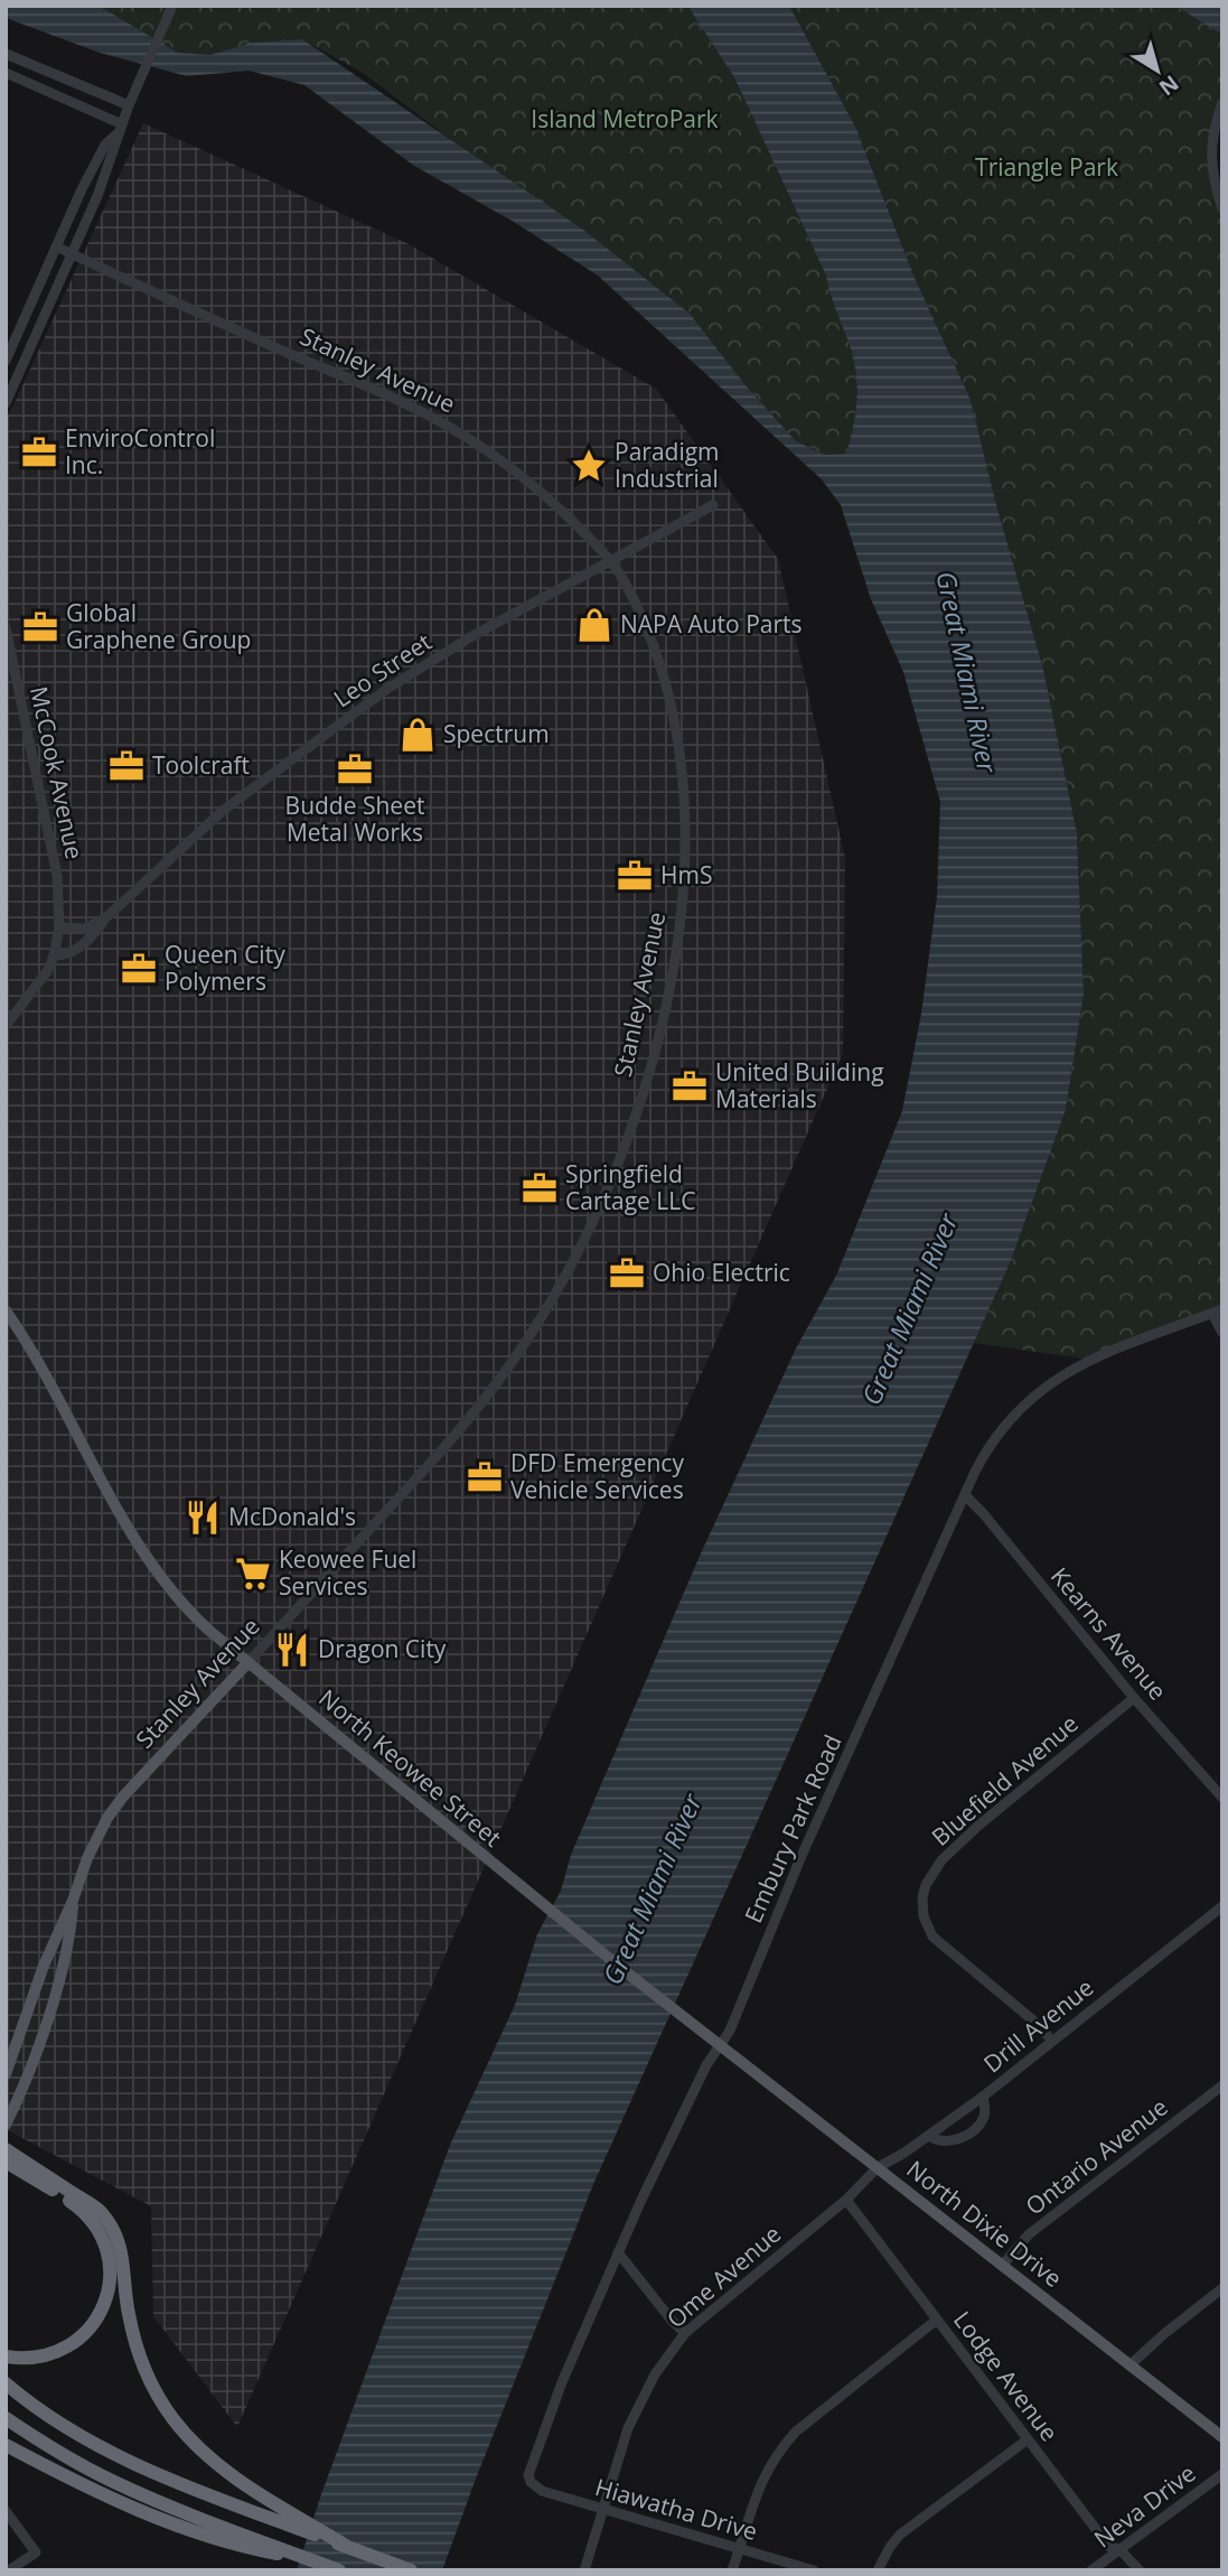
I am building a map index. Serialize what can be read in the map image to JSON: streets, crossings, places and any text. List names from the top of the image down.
{
  "streets": {
    "main road": ["Stanley Avenue", "North Keowee Street", "North Dixie Drive"],
    "street": [
      "Leo Street",
      "McCook Avenue",
      "Kearns Avenue",
      "Bluefield Avenue",
      "Embury Park Road",
      "Drill Avenue",
      "Ontario Avenue",
      "Ome Avenue",
      "Lodge Avenue",
      "Neva Drive",
      "Hiawatha Drive"
    ]
  },
  "crossings": [
    ["Stanley Avenue", "Leo Street"],
    ["Stanley Avenue", "North Keowee Street"],
    ["Leo Street", "McCook Avenue"],
    ["Kearns Avenue", "Bluefield Avenue"],
    ["Kearns Avenue", "Embury Park Road"],
    ["North Keowee Street", "North Dixie Drive"],
    ["Bluefield Avenue", "Drill Avenue"],
    ["Embury Park Road", "North Dixie Drive"],
    ["Embury Park Road", "Hiawatha Drive"],
    ["Drill Avenue", "North Dixie Drive"],
    ["Drill Avenue", "Ome Avenue"],
    ["Ontario Avenue", "North Dixie Drive"],
    ["North Dixie Drive", "Ome Avenue"],
    ["Ome Avenue", "Lodge Avenue"],
    ["Ome Avenue", "Hiawatha Drive"],
    ["Lodge Avenue", "Neva Drive"]
  ],
  "water": ["Great Miami River"],
  "parks": ["Island MetroPark", "Triangle Park"],
  "places": {
    "office": [
      "EnviroControl Inc.",
      "Global Graphene Group",
      "Toolcraft",
      "Budde Sheet Metal Works",
      "HmS",
      "Queen City Polymers",
      "United Building Materials",
      "Springfield Cartage LLC",
      "Ohio Electric",
      "DFD Emergency Vehicle Services"
    ],
    "place": ["Paradigm Industrial"],
    "shop": ["NAPA Auto Parts", "Spectrum"],
    "restaurant": ["McDonald's", "Dragon City"],
    "supermarket": ["Keowee Fuel Services"]
  },
  "north": "bottom right"
}
